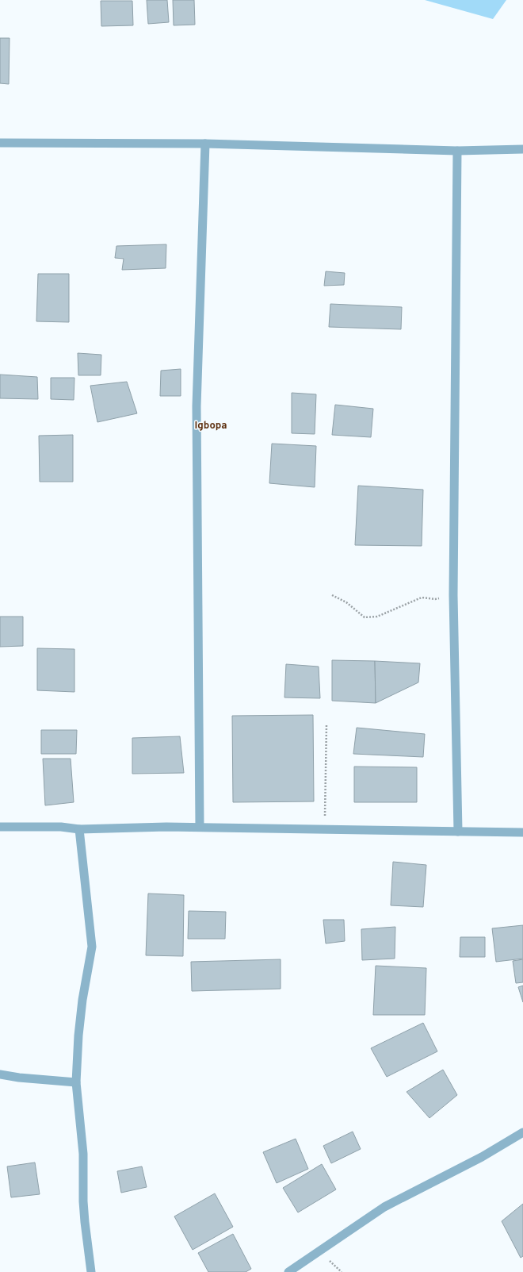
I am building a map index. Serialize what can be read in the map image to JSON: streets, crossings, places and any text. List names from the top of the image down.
{
  "districts": ["Igbopa"]
}
